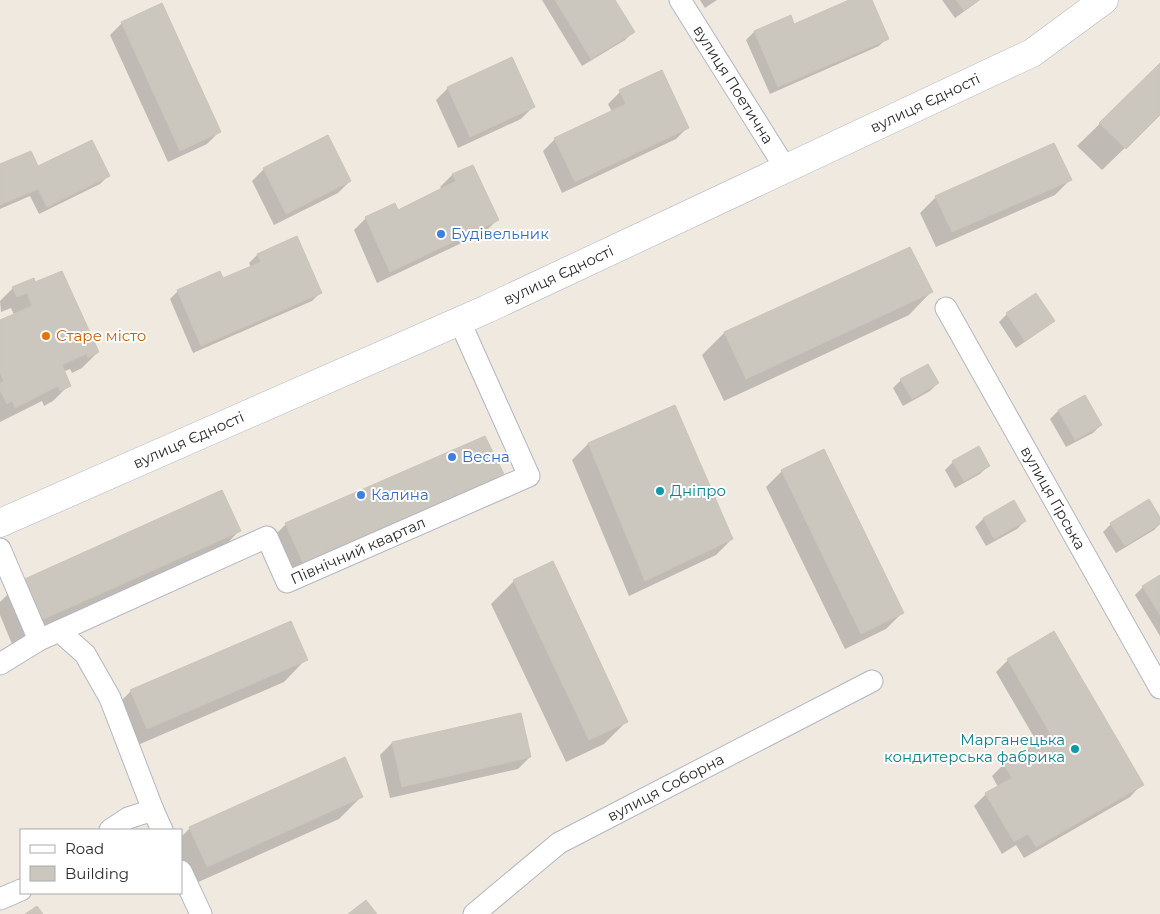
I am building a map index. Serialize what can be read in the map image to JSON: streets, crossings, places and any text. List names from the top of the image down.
{
  "streets": {
    "street": [
      "вулиця Поетична",
      "вулиця Єдності",
      "вулиця Гірська",
      "Північний квартал",
      "вулиця Соборна"
    ]
  },
  "crossings": [
    ["вулиця Поетична", "вулиця Єдності"],
    ["вулиця Єдності", "Північний квартал"]
  ],
  "places": [
    "Будівельник",
    "Старе місто",
    "Весна",
    "Дніпро",
    "Калина",
    "Марганецька кондитерська фабрика"
  ],
  "legend": ["Road", "Building"]
}
